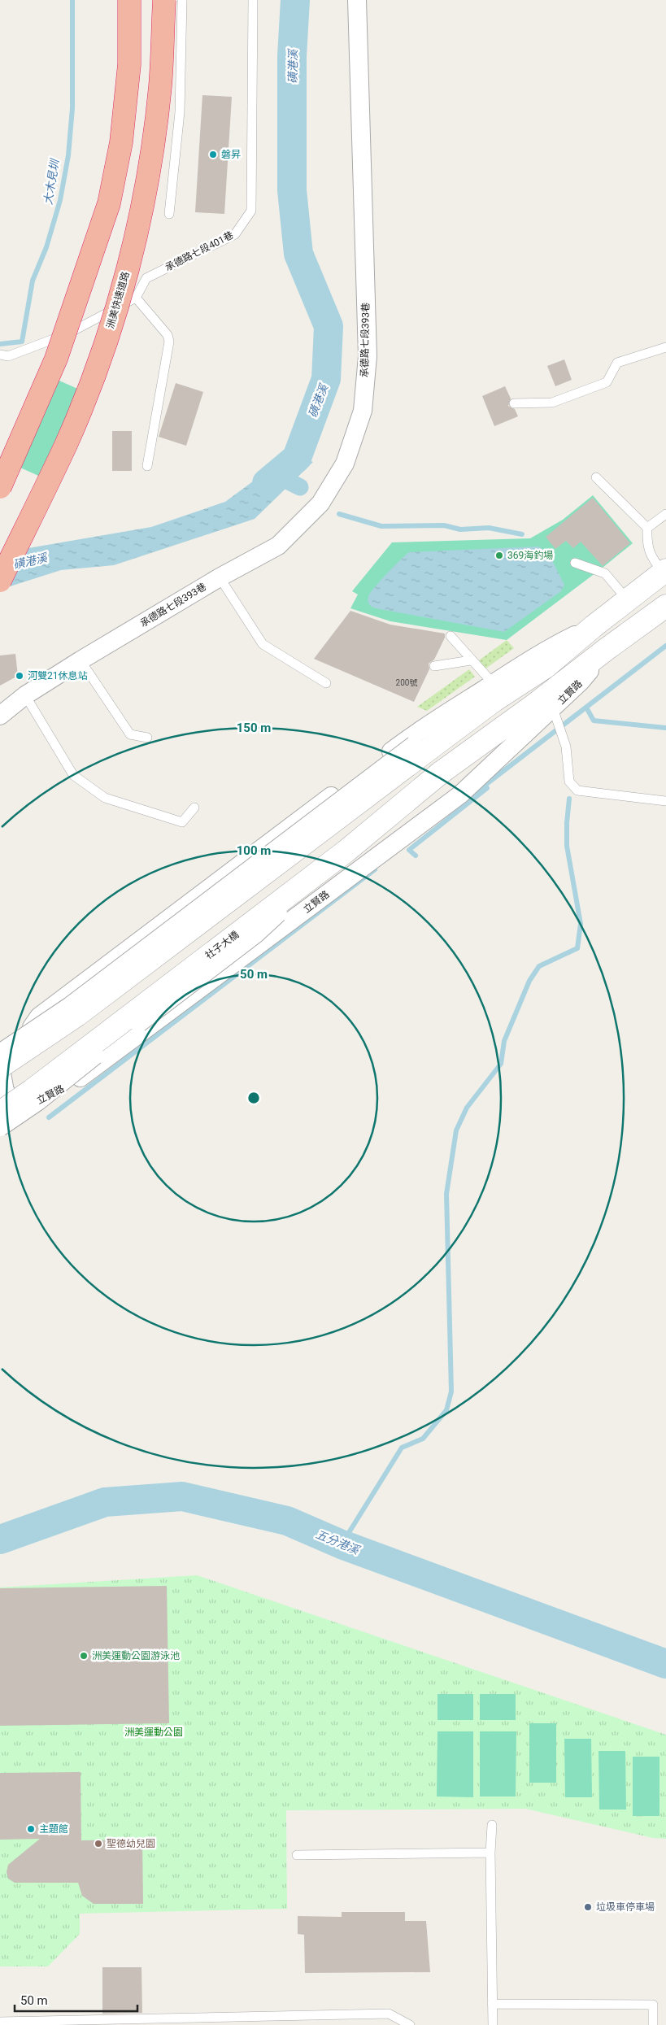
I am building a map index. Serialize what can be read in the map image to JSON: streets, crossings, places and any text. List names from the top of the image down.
{
  "streets": {
    "highway": ["洲美快速道路"],
    "street": ["承德路七段393巷", "立賢路", "社子大橋"],
    "lane": ["承德路七段401巷"]
  },
  "crossings": [
    ["立賢路", "社子大橋"]
  ],
  "water": ["磺港溪", "大木見圳", "五分港溪"],
  "parks": ["洲美運動公園"],
  "places": [
    "磐昇",
    "369海釣場",
    "河雙21休息站",
    "洲美運動公園游泳池",
    "主題館",
    "聖德幼兒園",
    "垃圾車停車場"
  ],
  "house_numbers": ["200號"],
  "scale_bar": "50 m",
  "rings": ["150 m", "100 m", "50 m"]
}
